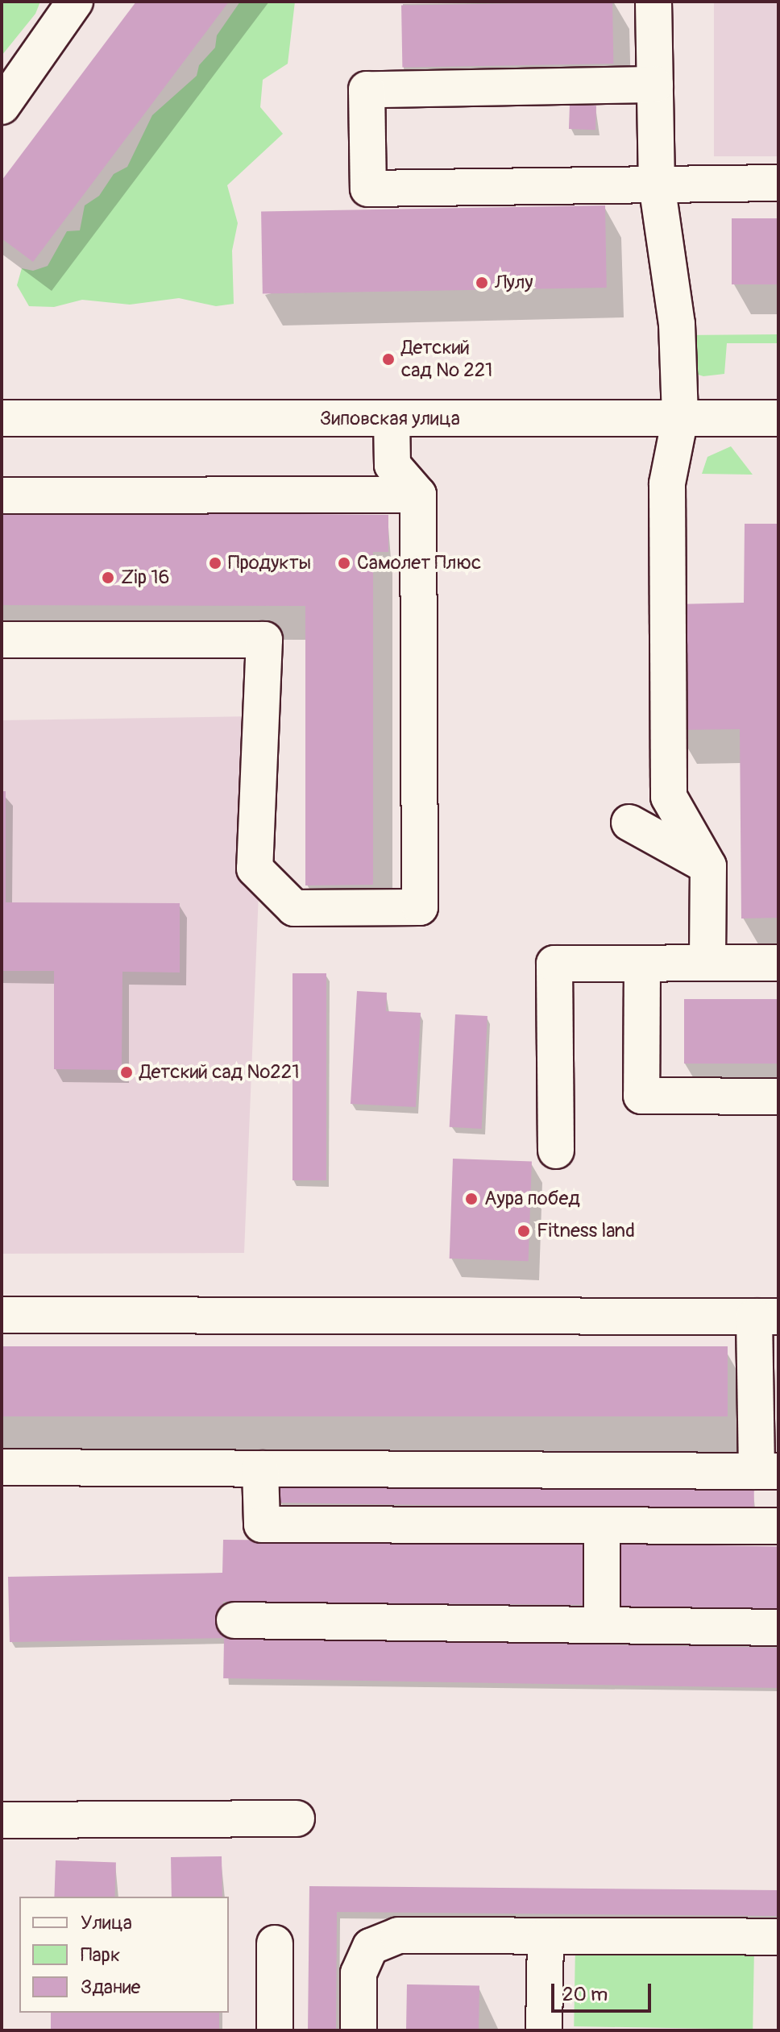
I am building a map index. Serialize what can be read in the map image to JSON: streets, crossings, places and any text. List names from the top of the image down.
{
  "streets": {
    "street": ["Зиповская улица"]
  },
  "places": [
    "Лулу",
    "Детский сад № 221",
    "Продукты",
    "Самолет Плюс",
    "Zip 16",
    "Детский сад №221",
    "Аура побед",
    "Fitness land"
  ],
  "legend": ["Улица", "Парк", "Здание"],
  "scale_bar": "20 m"
}
